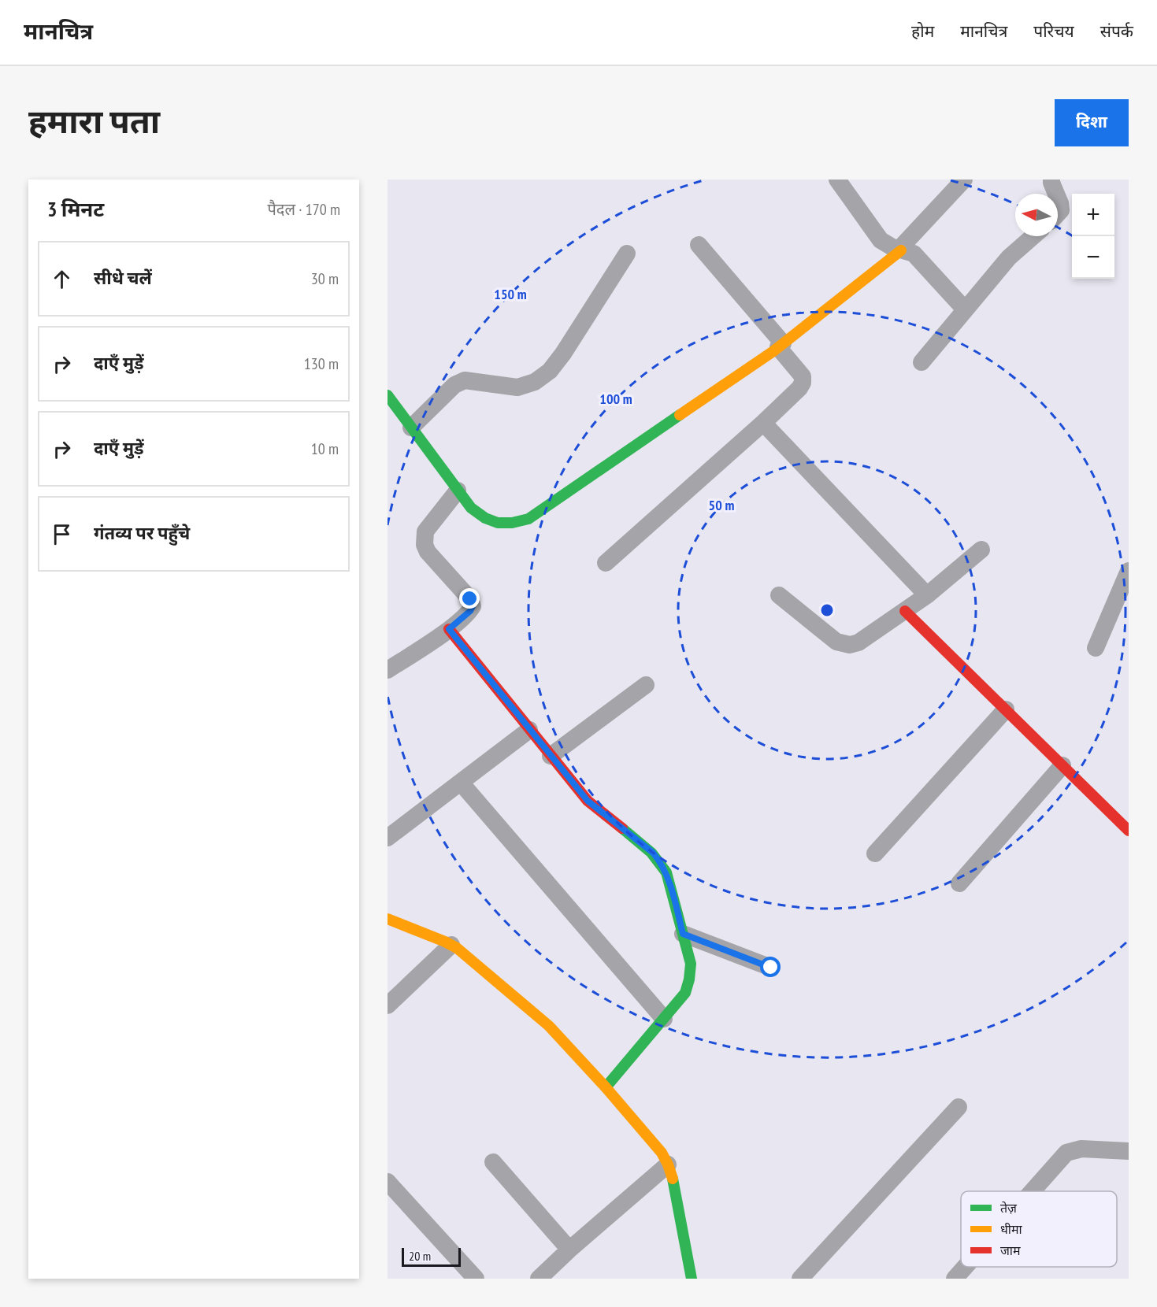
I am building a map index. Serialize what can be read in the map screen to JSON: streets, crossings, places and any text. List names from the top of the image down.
{
  "legend": ["तेज़", "धीमा", "जाम"],
  "scale_bar": "20 m",
  "north": "left",
  "page": {
    "header": "मानचित्र",
    "nav": [
      "होम",
      "मानचित्र",
      "परिचय",
      "संपर्क"
    ],
    "title": "हमारा पता",
    "buttons": "दिशा",
    "heading": ["3 मिनट", "पैदल · 170 m"],
    "map_buttons": ["+", "−"],
    "list": [
      ["सीधे चलें", "30 m"],
      ["दाएँ मुड़ें", "130 m"],
      ["दाएँ मुड़ें", "10 m"],
      "गंतव्य पर पहुँचे"
    ],
    "scale": "20 m"
  },
  "rings": ["150 m", "100 m", "50 m"]
}
